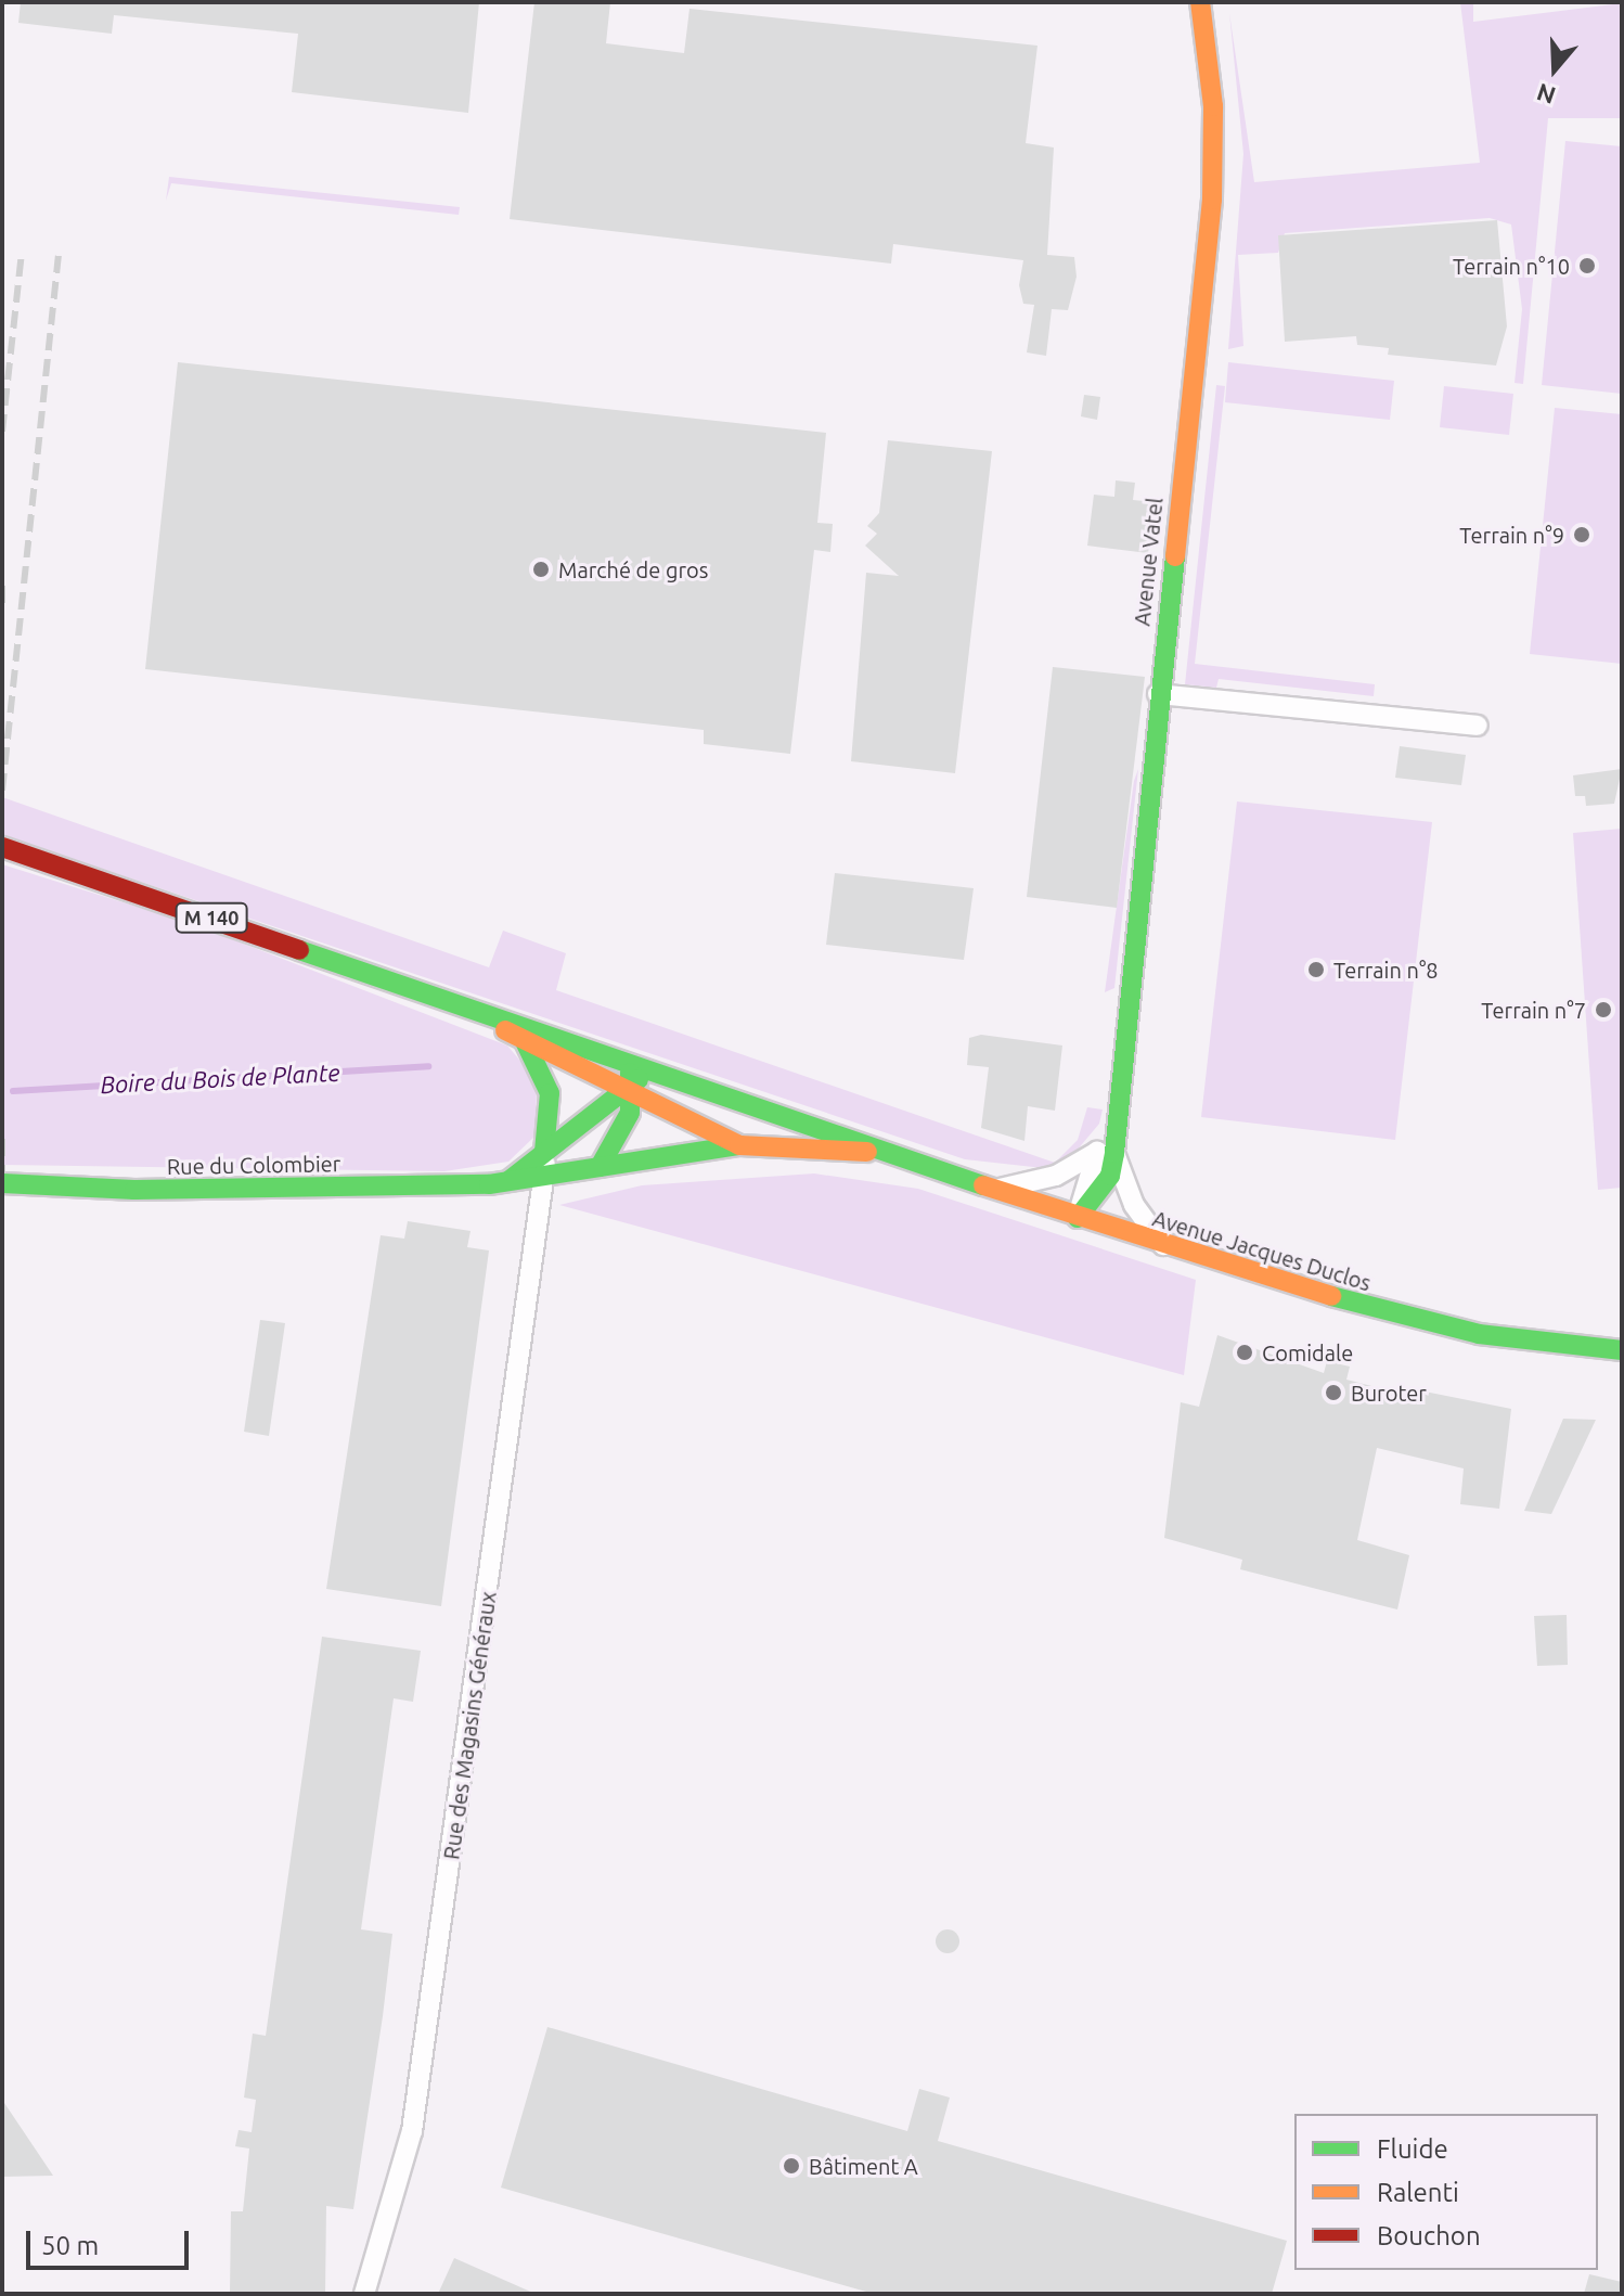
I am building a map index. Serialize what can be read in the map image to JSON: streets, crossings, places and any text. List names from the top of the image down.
{
  "streets": {
    "main road": [
      "Avenue Vatel",
      "M 140",
      "Rue du Colombier",
      "Avenue Jacques Duclos"
    ],
    "street": ["Rue des Magasins Généraux"]
  },
  "crossings": [
    ["Avenue Vatel", "Avenue Jacques Duclos"],
    ["M 140", "Rue du Colombier"],
    ["M 140", "Avenue Jacques Duclos"],
    ["Rue du Colombier", "Rue des Magasins Généraux"]
  ],
  "water": ["Boire du Bois de Plante"],
  "places": [
    "Terrain n°10",
    "Terrain n°9",
    "Marché de gros",
    "Terrain n°8",
    "Terrain n°7",
    "Comidale",
    "Buroter",
    "Bâtiment A"
  ],
  "legend": ["Fluide", "Ralenti", "Bouchon"],
  "scale_bar": "50 m",
  "north": "bottom"
}
